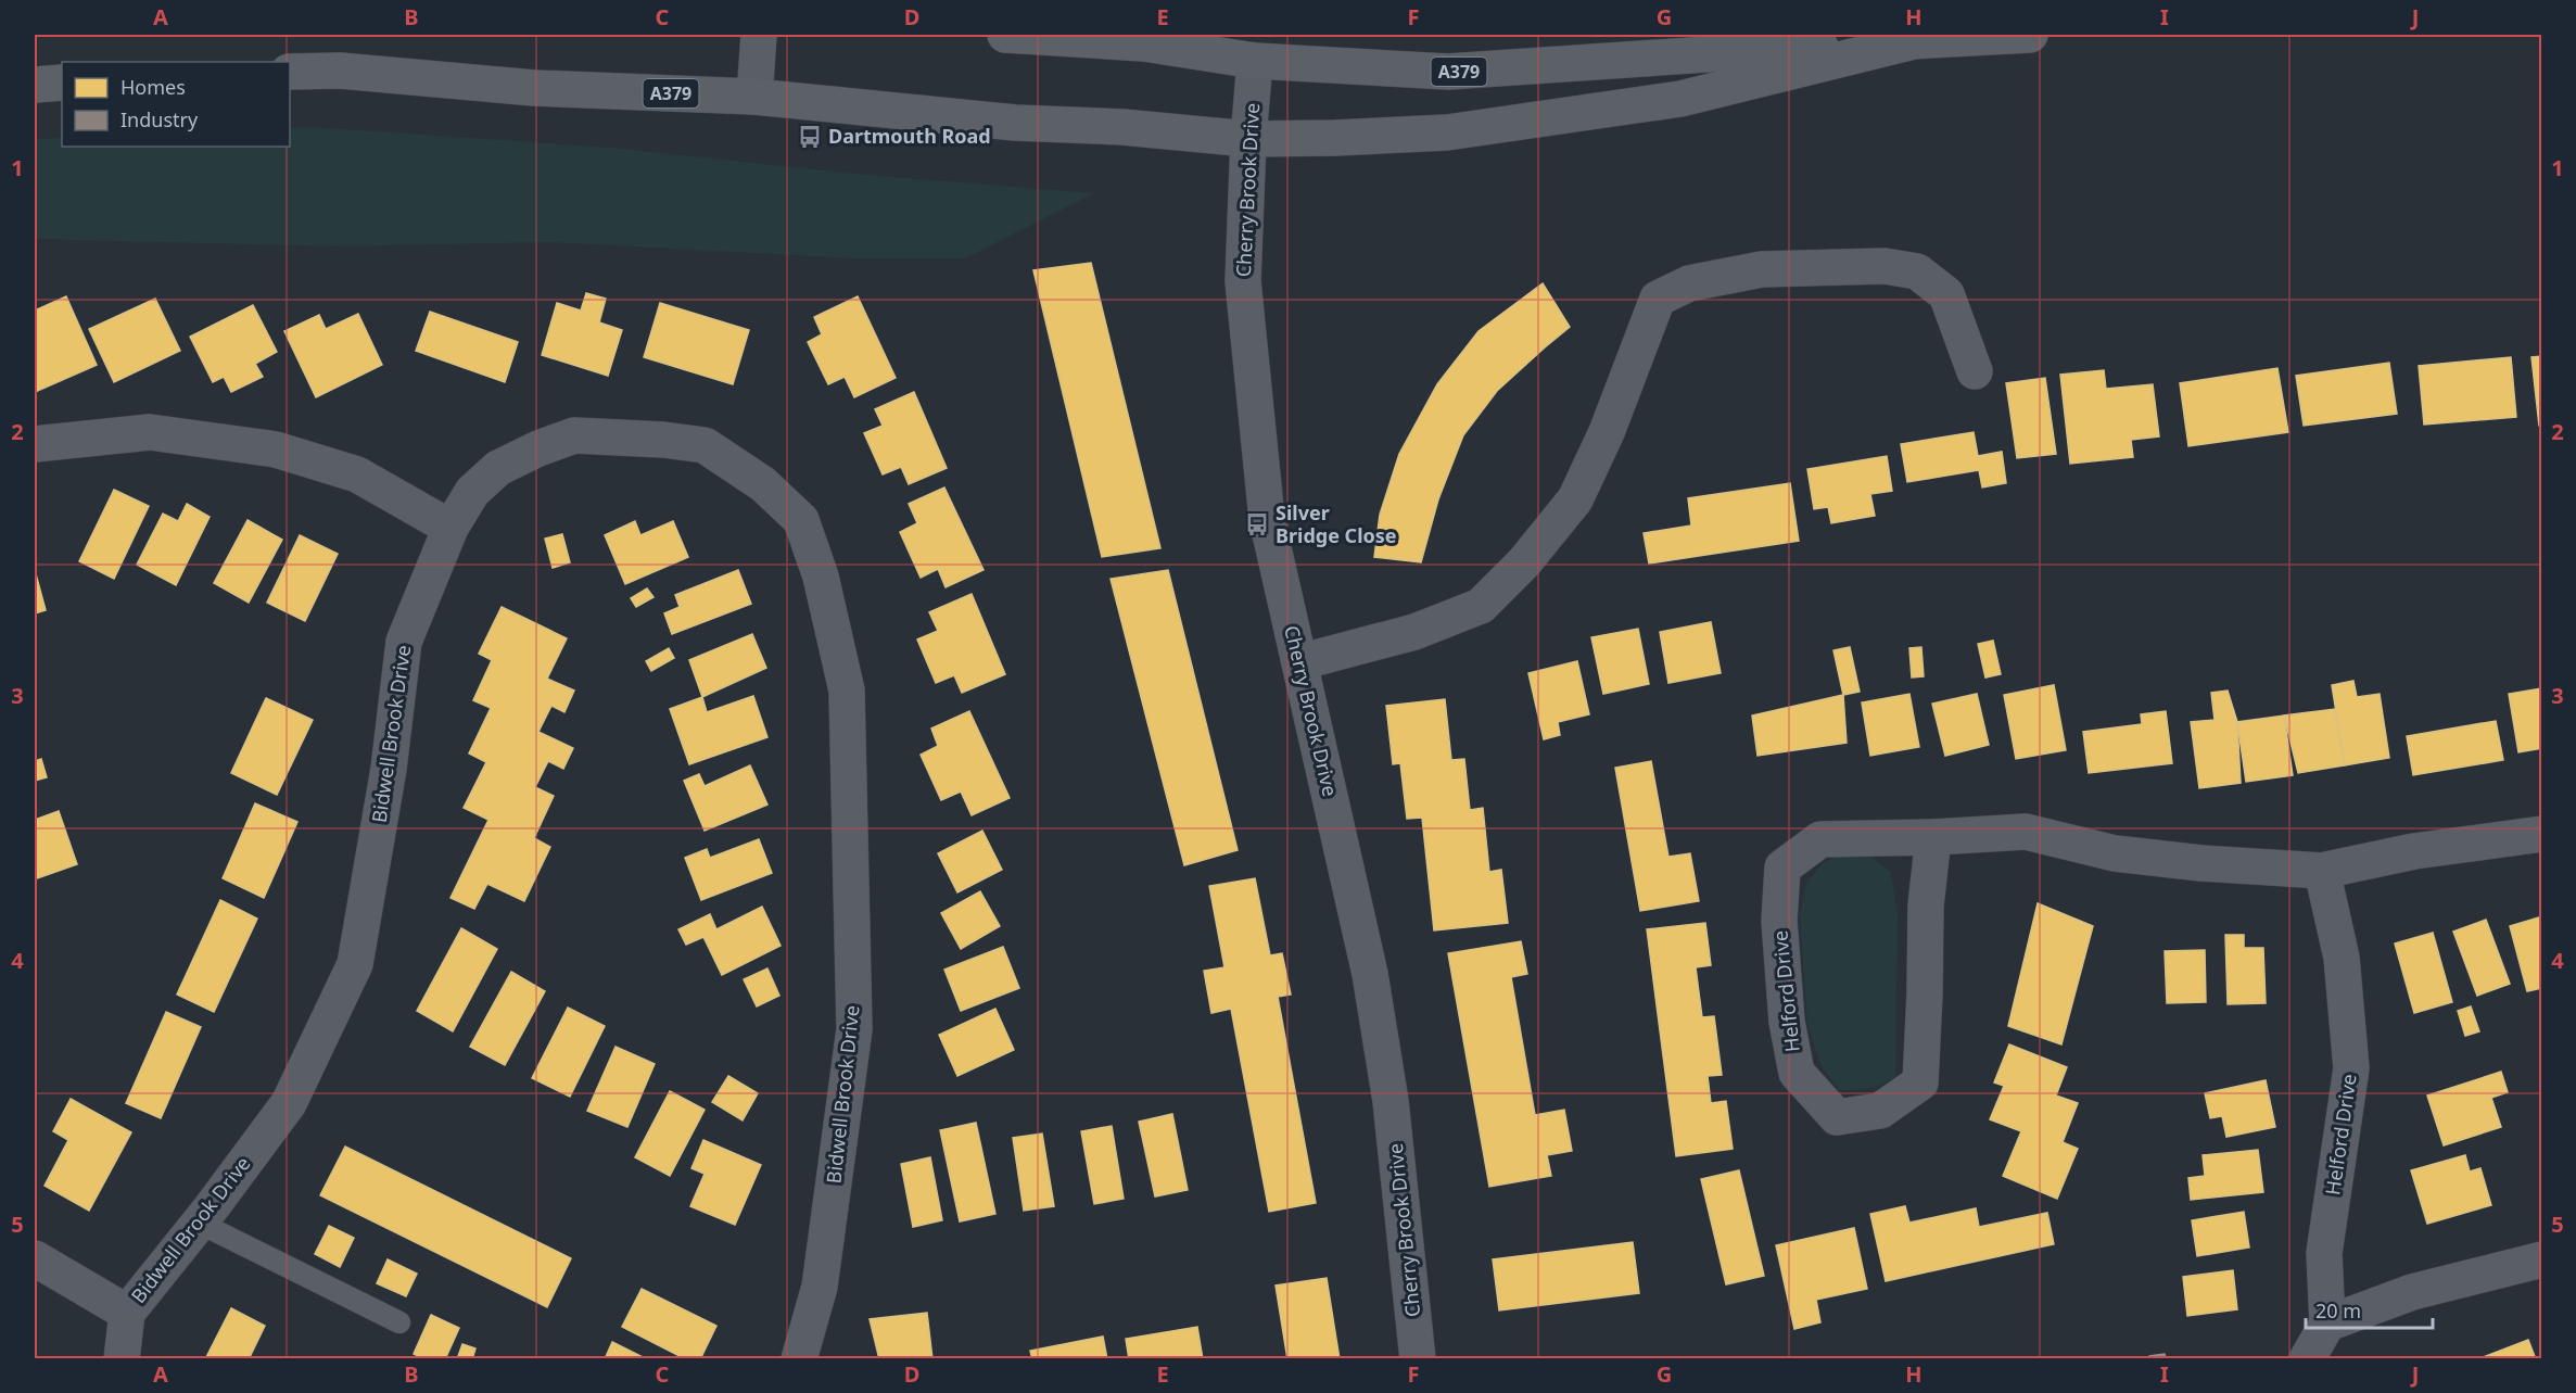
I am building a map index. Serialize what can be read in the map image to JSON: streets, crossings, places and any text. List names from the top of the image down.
{
  "streets": {
    "main road": ["A379"],
    "street": ["Cherry Brook Drive", "Bidwell Brook Drive", "Helford Drive"]
  },
  "crossings": [
    ["A379", "Cherry Brook Drive"]
  ],
  "places": {
    "bus stop": ["Dartmouth Road", "Silver Bridge Close"]
  },
  "legend": ["Homes", "Industry"],
  "scale_bar": "20 m",
  "grid": {
    "columns": [
      "A",
      "B",
      "C",
      "D",
      "E",
      "F",
      "G",
      "H",
      "I",
      "J"
    ],
    "rows": [
      "1",
      "2",
      "3",
      "4",
      "5"
    ]
  }
}
